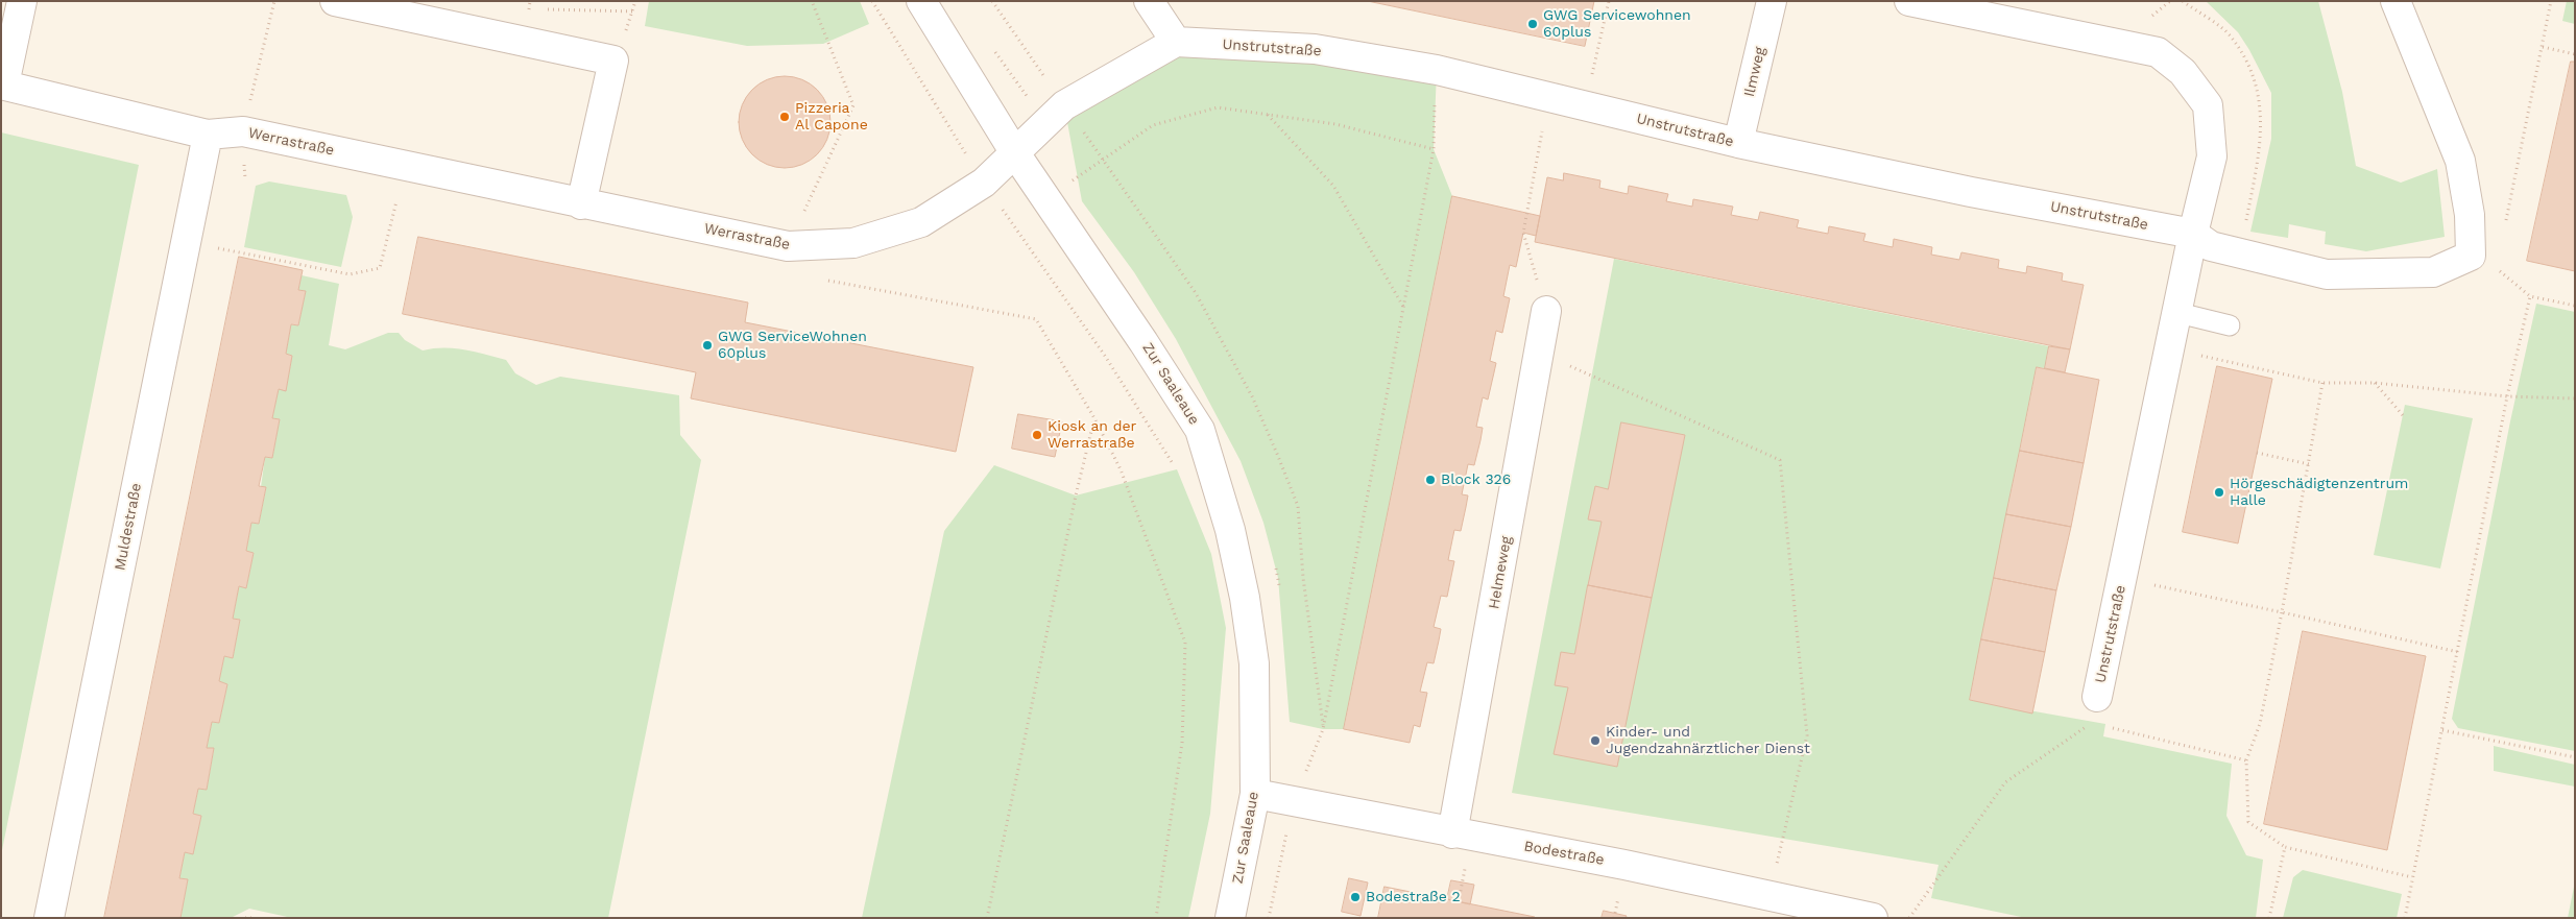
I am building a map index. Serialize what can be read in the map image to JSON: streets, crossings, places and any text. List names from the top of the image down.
{
  "streets": {
    "street": [
      "Unstrutstraße",
      "Ilmweg",
      "Werrastraße",
      "Zur Saaleaue",
      "Muldestraße",
      "Helmeweg",
      "Bodestraße"
    ]
  },
  "crossings": [
    ["Unstrutstraße", "Ilmweg"],
    ["Werrastraße", "Zur Saaleaue"],
    ["Werrastraße", "Muldestraße"],
    ["Zur Saaleaue", "Bodestraße"],
    ["Helmeweg", "Bodestraße"]
  ],
  "places": [
    "GWG Servicewohnen 60plus",
    "Pizzeria Al Capone",
    "GWG ServiceWohnen 60plus",
    "Kiosk an der Werrastraße",
    "Block 326",
    "Hörgeschädigtenzentrum Halle",
    "Kinder- und Jugendzahnärztlicher Dienst",
    "Bodestraße 2"
  ]
}
